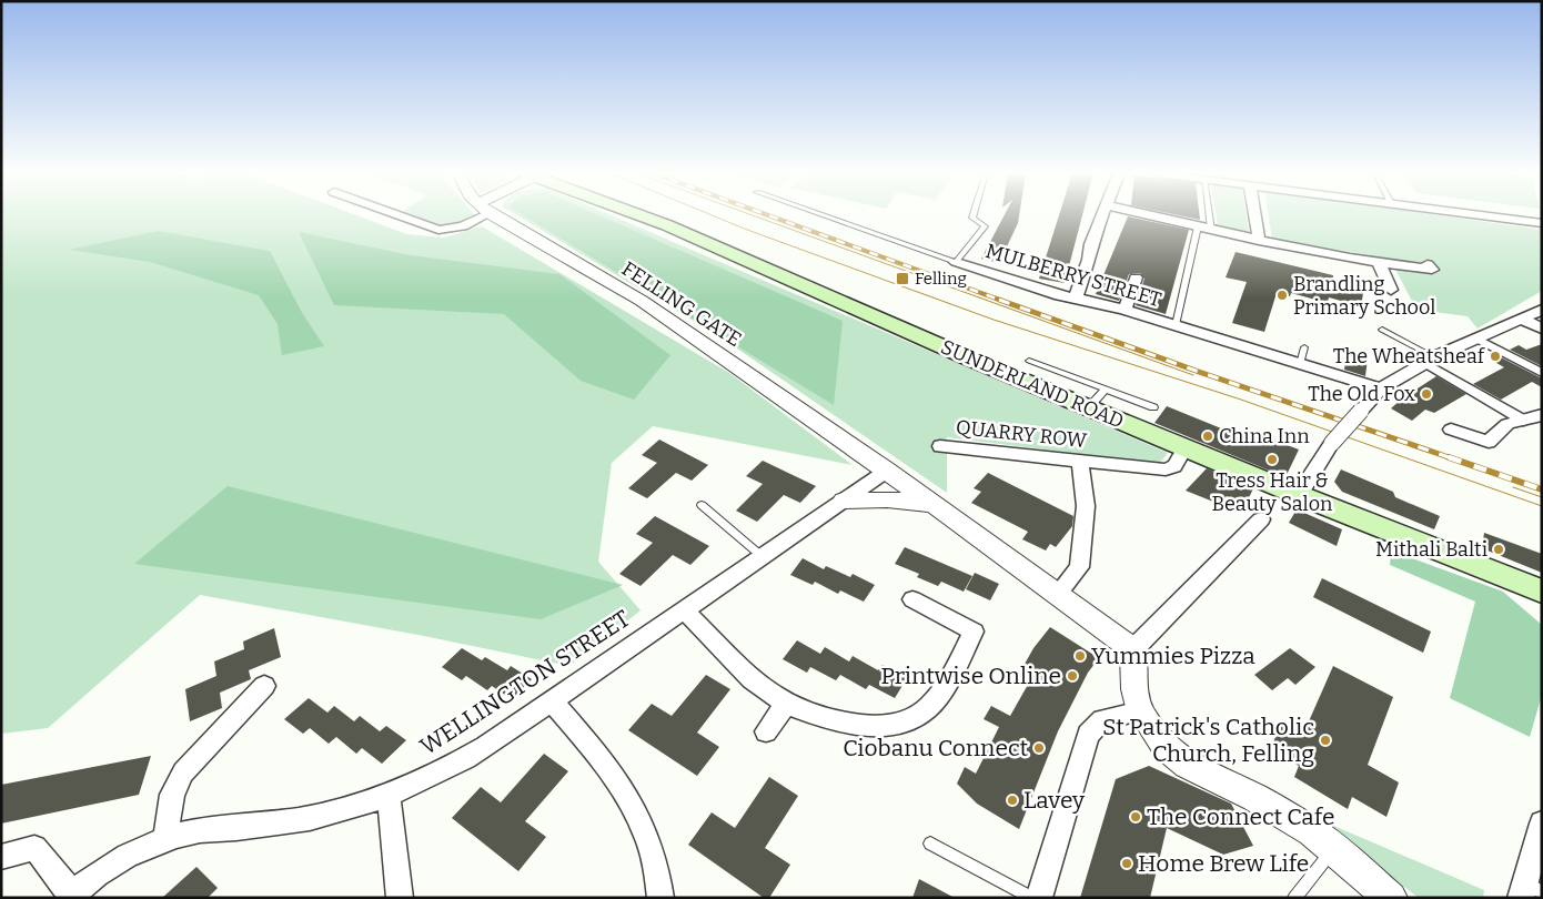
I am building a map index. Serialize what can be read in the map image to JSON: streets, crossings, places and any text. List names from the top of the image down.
{
  "streets": {
    "main road": ["SUNDERLAND ROAD"],
    "street": [
      "MULBERRY STREET",
      "FELLING GATE",
      "QUARRY ROW",
      "WELLINGTON STREET"
    ]
  },
  "crossings": [
    ["FELLING GATE", "WELLINGTON STREET"],
    ["SUNDERLAND ROAD", "QUARRY ROW"]
  ],
  "places": {
    "transit": ["Felling"],
    "other": [
      "Brandling Primary School",
      "The Wheatsheaf",
      "The Old Fox",
      "China Inn",
      "Tress Hair & Beauty Salon",
      "Mithali Balti",
      "Yummies Pizza",
      "Printwise Online",
      "St Patrick's Catholic Church, Felling",
      "Ciobanu Connect",
      "Lavey",
      "The Connect Cafe",
      "Home Brew Life"
    ]
  }
}
